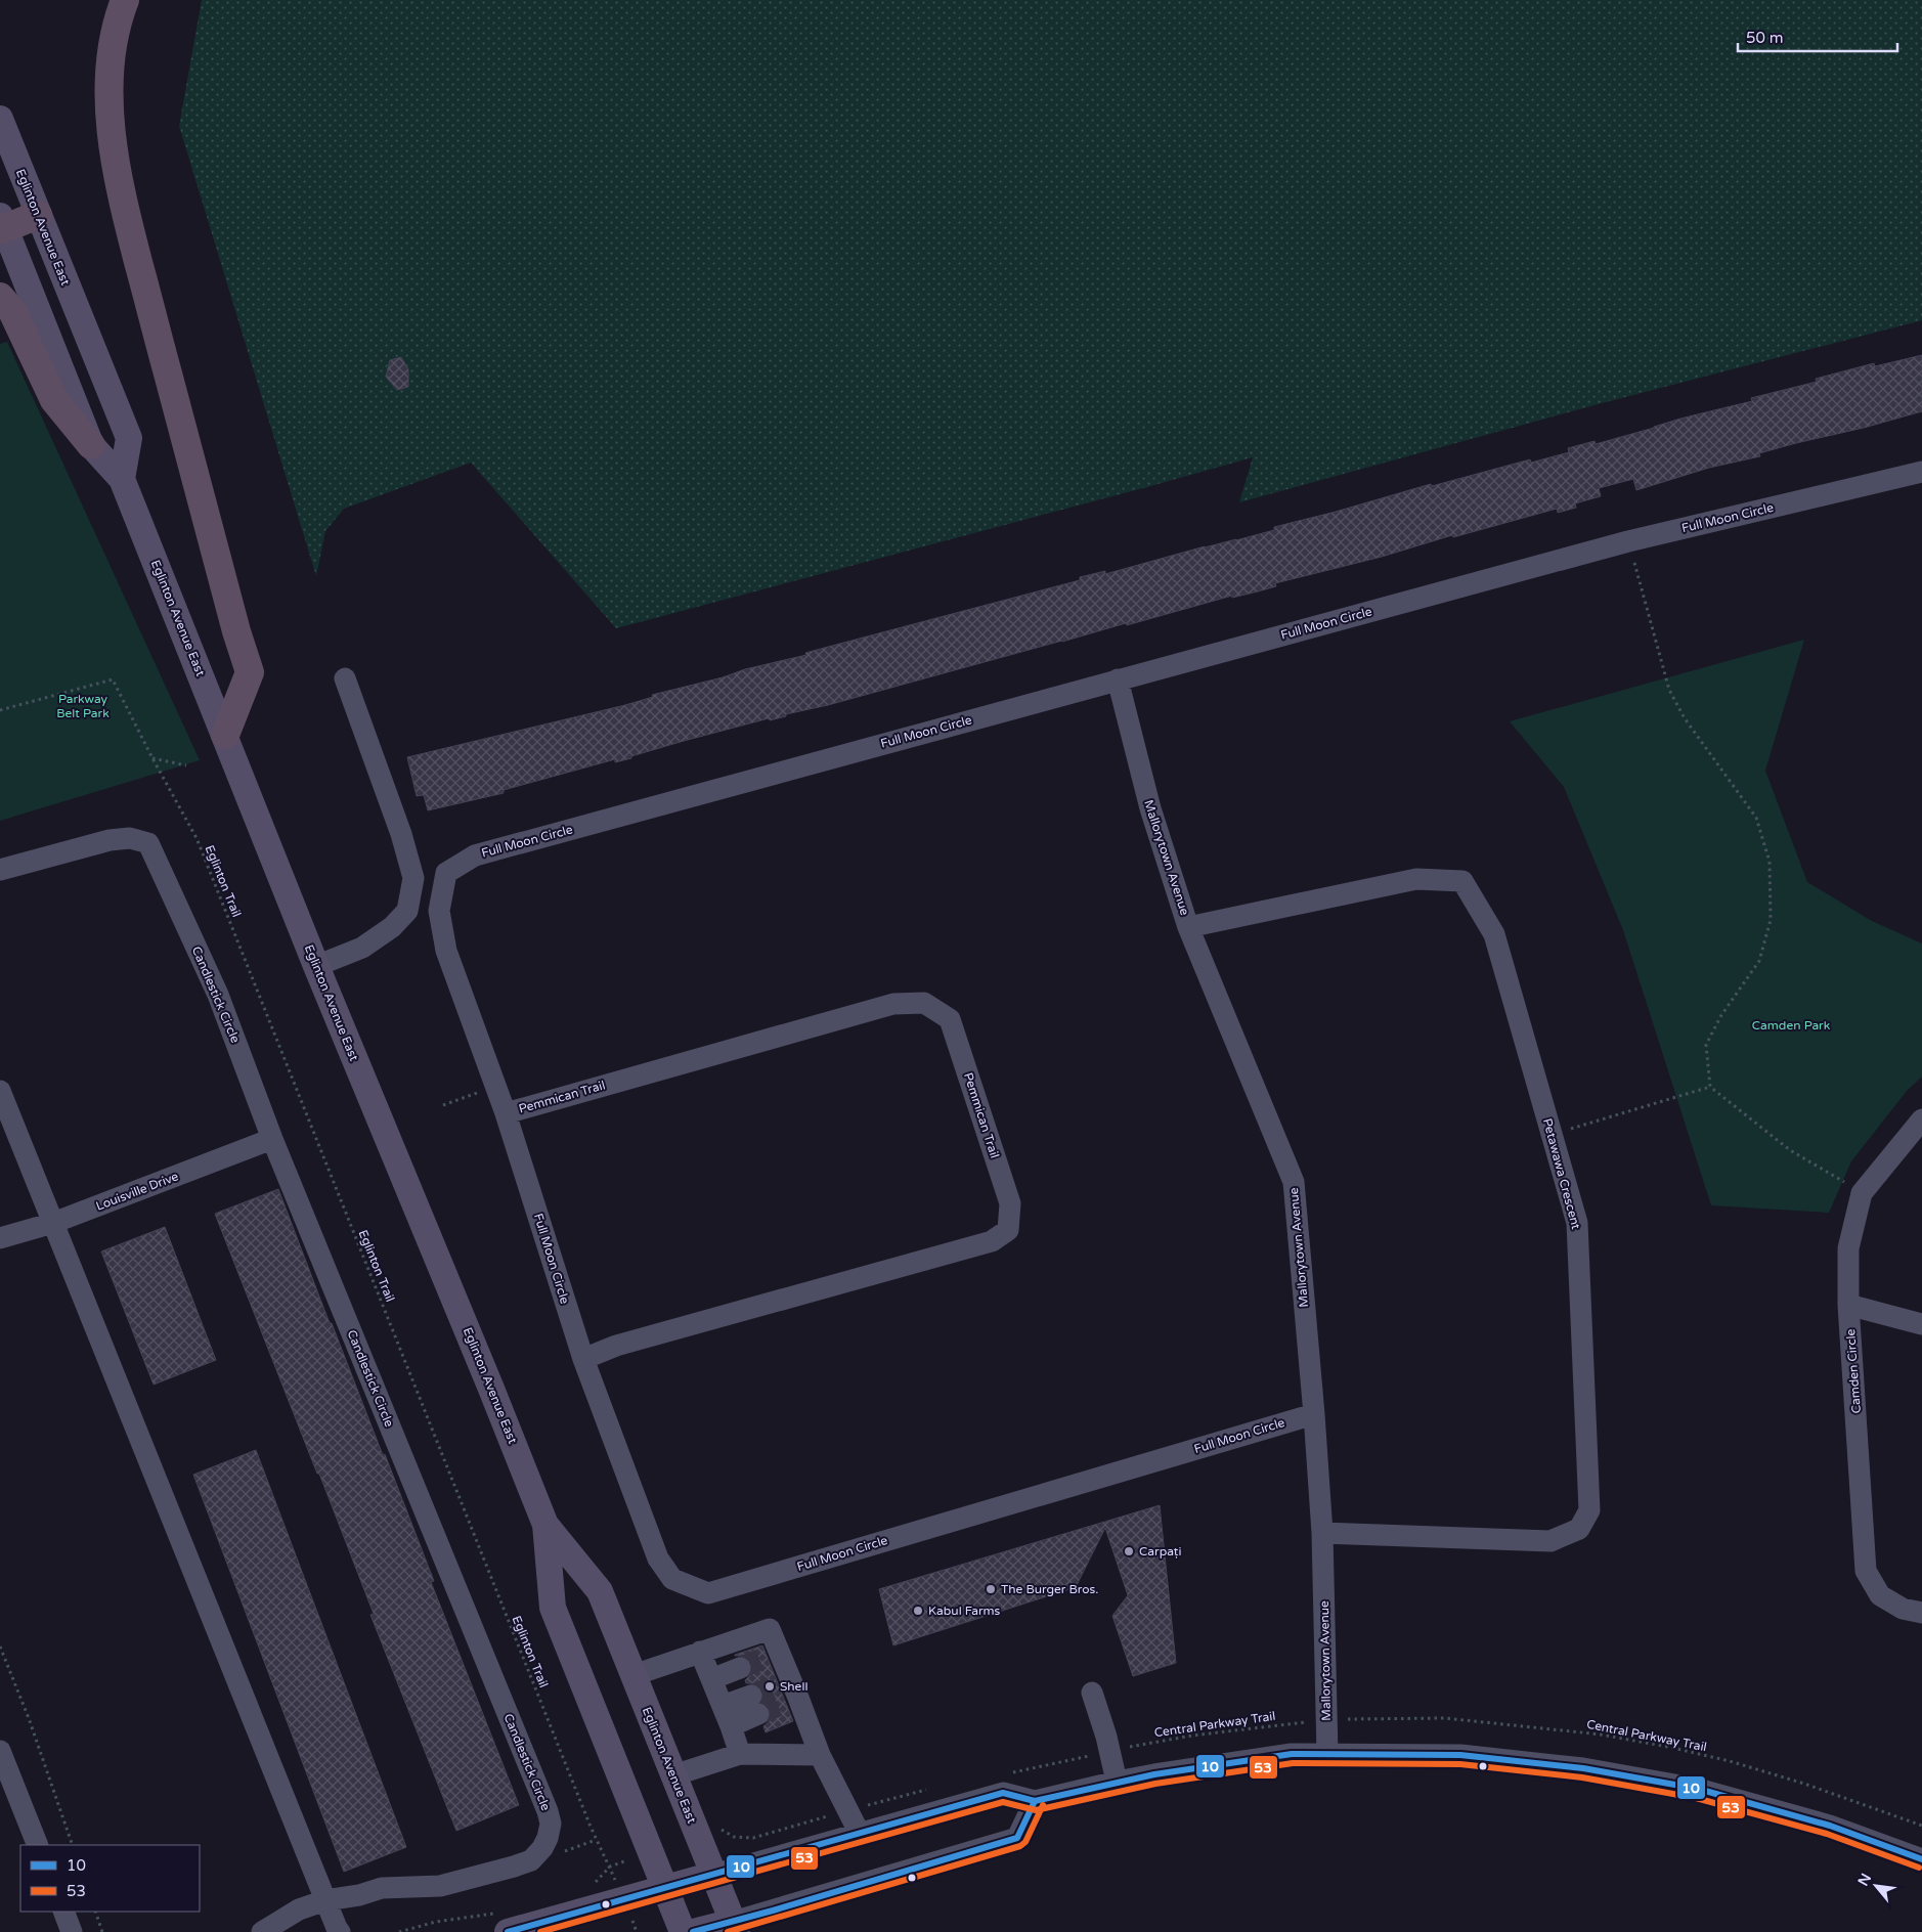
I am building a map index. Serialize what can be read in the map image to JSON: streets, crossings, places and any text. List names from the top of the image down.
{
  "streets": {
    "main road": ["Eglinton Avenue East"],
    "street": [
      "Full Moon Circle",
      "Mallorytown Avenue",
      "Candlestick Circle",
      "Pemmican Trail",
      "Petawawa Crescent",
      "Louisville Drive",
      "Camden Circle"
    ],
    "path": ["Eglinton Trail", "Central Parkway Trail"]
  },
  "crossings": [
    ["Full Moon Circle", "Mallorytown Avenue"],
    ["Full Moon Circle", "Pemmican Trail"],
    ["Mallorytown Avenue", "Petawawa Crescent"],
    ["Candlestick Circle", "Louisville Drive"]
  ],
  "parks": ["Parkway Belt Park", "Camden Park"],
  "places": [
    "Carpați",
    "The Burger Bros.",
    "Kabul Farms",
    "Shell"
  ],
  "lines": ["transit line 10", "transit line 53"],
  "legend": ["10", "53"],
  "scale_bar": "50 m",
  "north": "top left"
}
